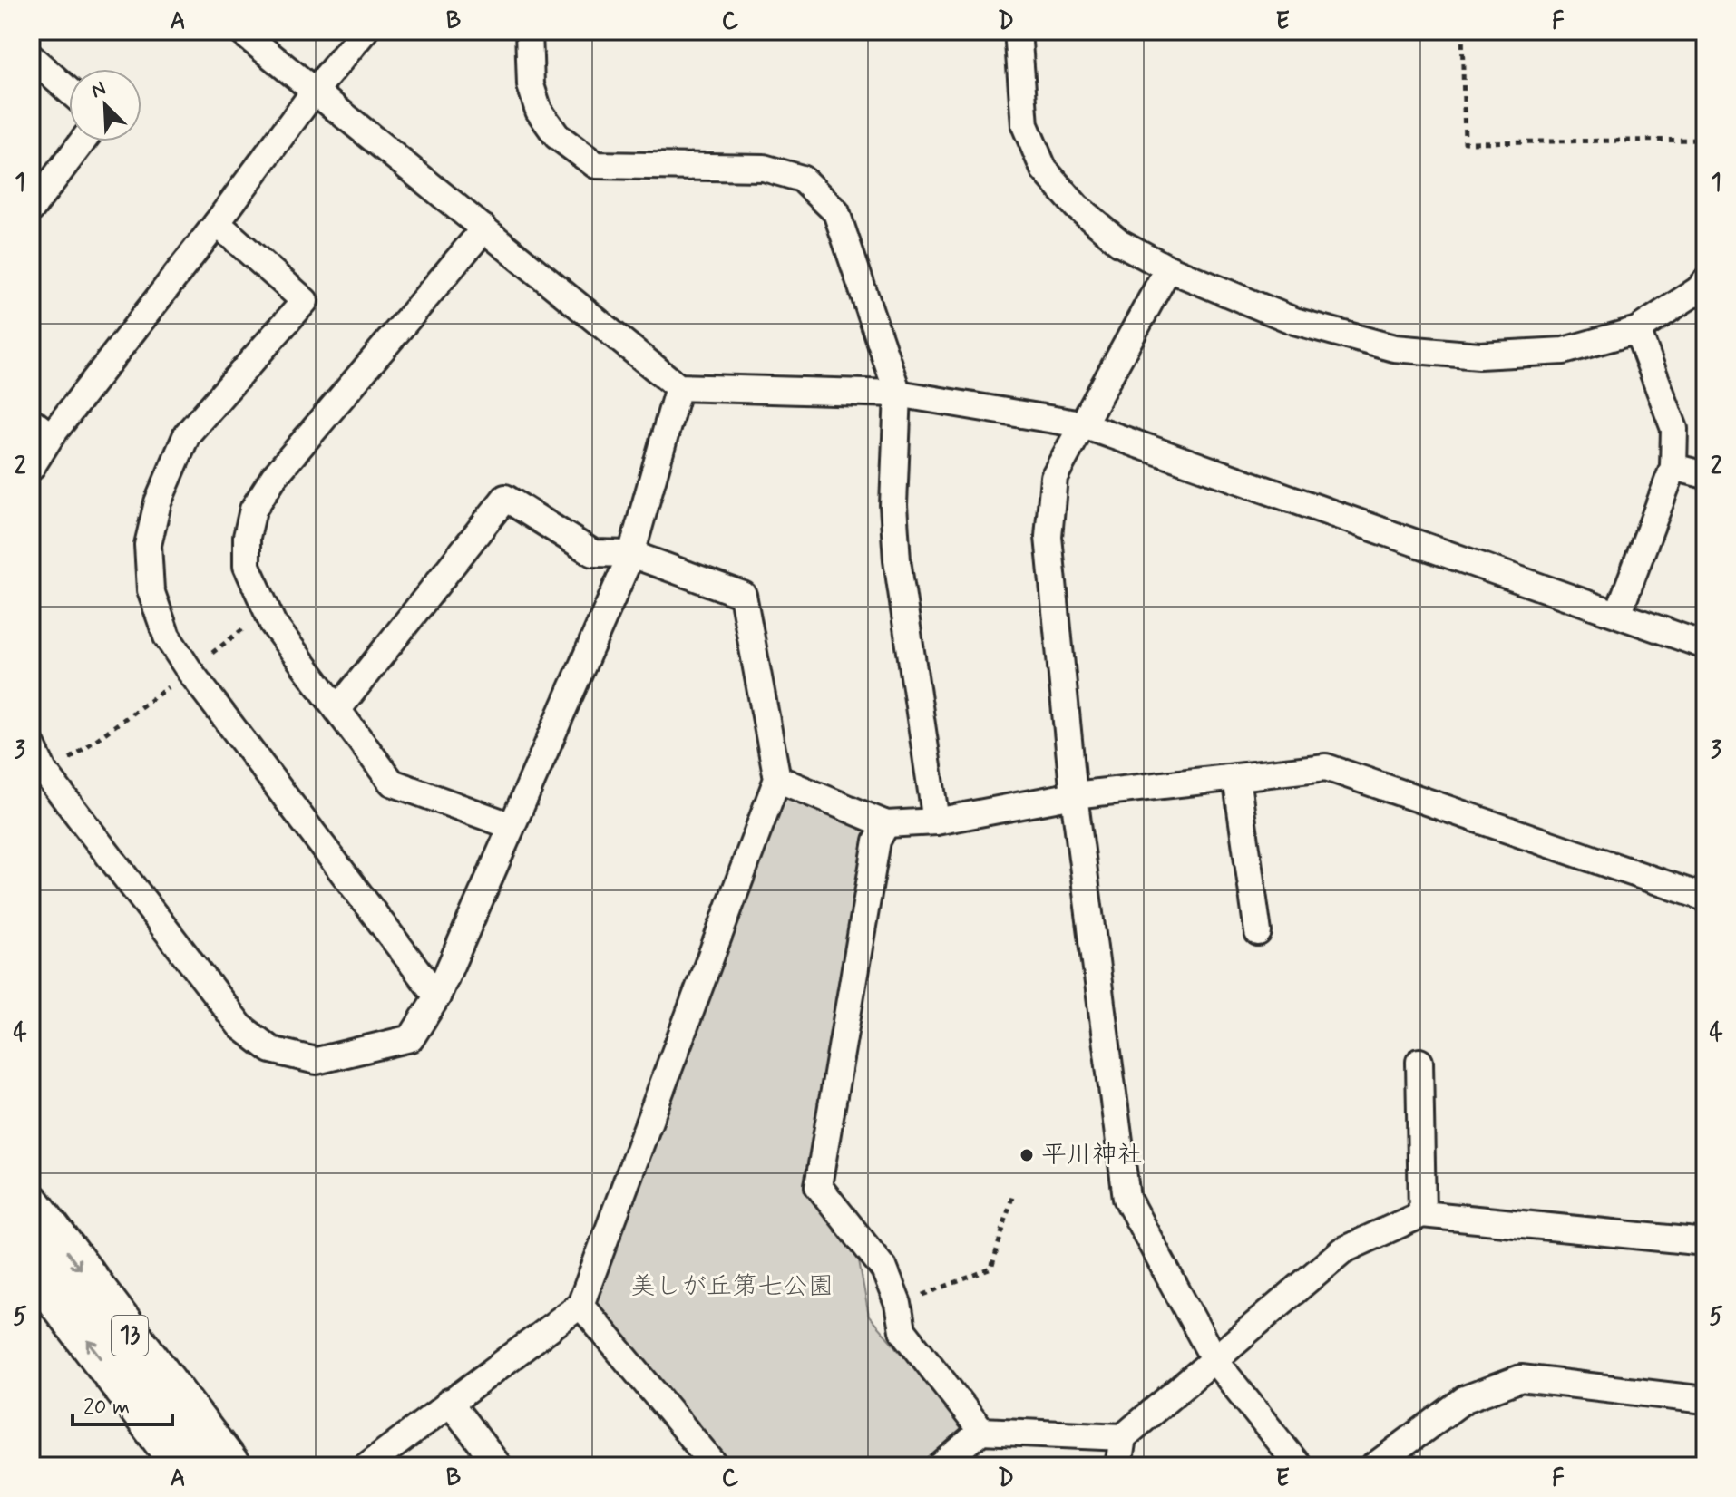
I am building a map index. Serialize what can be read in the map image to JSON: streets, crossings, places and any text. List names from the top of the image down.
{
  "streets": {
    "main road": ["13"]
  },
  "parks": ["美しが丘第七公園"],
  "places": ["平川神社"],
  "scale_bar": "20 m",
  "north": "top left",
  "grid": {
    "columns": [
      "A",
      "B",
      "C",
      "D",
      "E",
      "F"
    ],
    "rows": [
      "1",
      "2",
      "3",
      "4",
      "5"
    ]
  }
}
